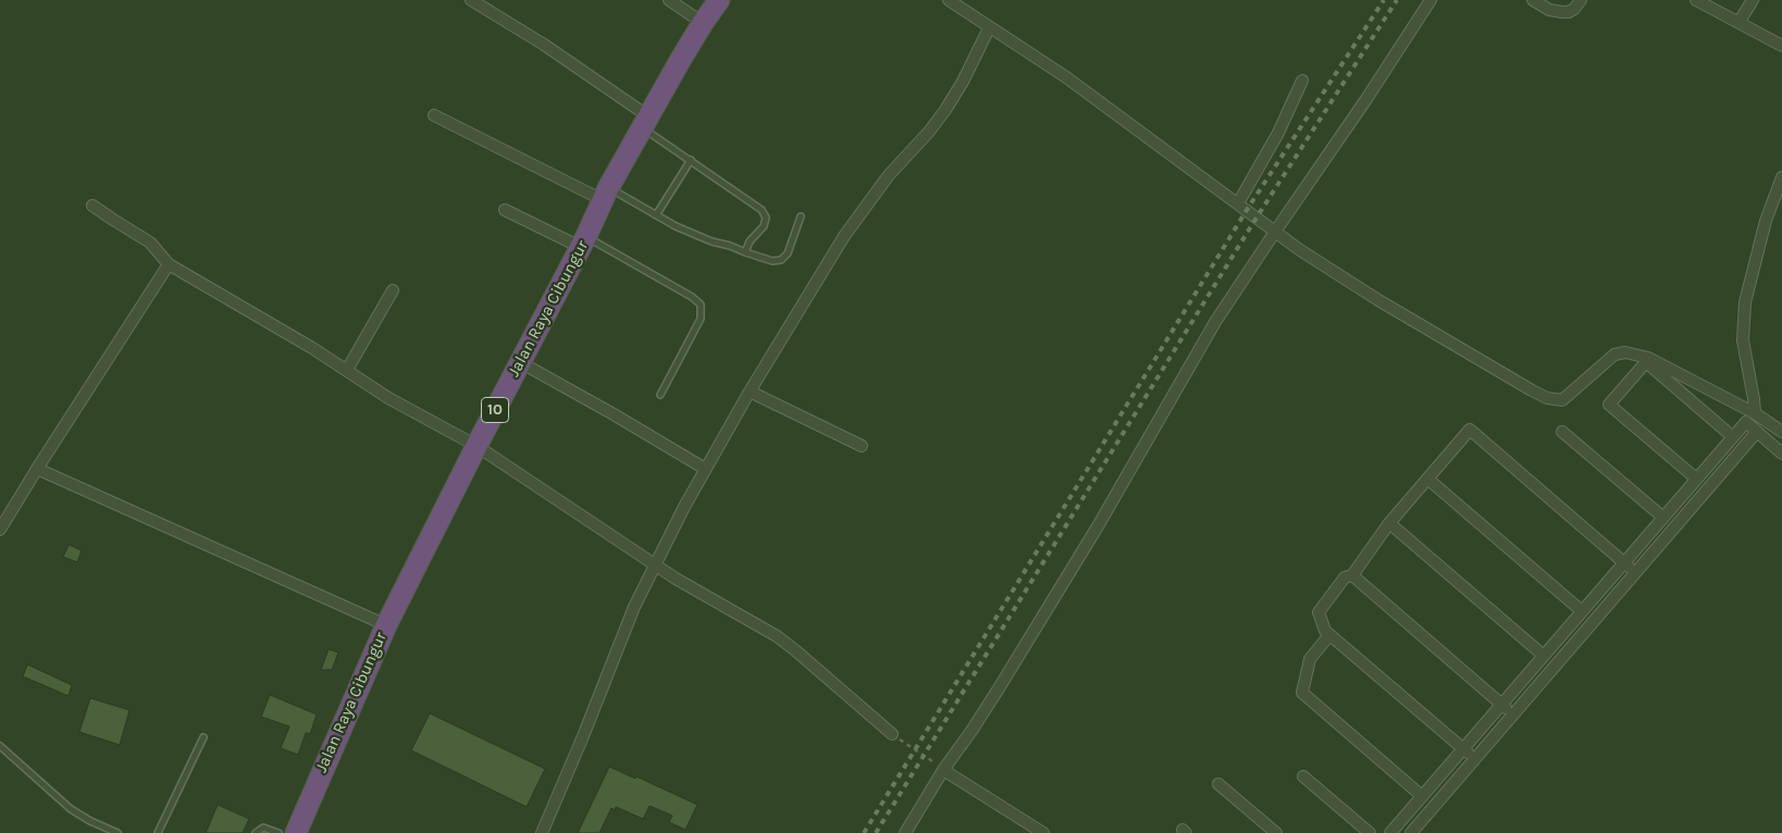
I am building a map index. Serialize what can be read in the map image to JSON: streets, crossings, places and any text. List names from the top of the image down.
{
  "streets": {
    "highway": ["Jalan Raya Cibungur", "10"]
  }
}
